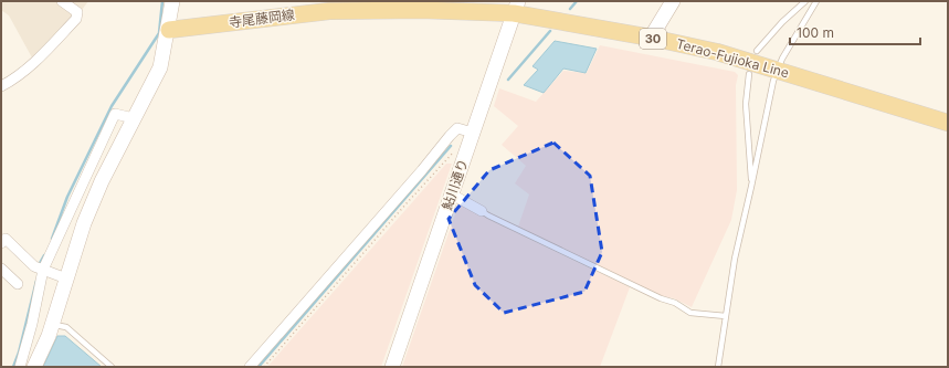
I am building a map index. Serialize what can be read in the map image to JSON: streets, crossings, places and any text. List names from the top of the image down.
{
  "streets": {
    "main road": ["寺尾藤岡線", "30", "Terao-Fujioka Line"],
    "street": ["鮎川通り"]
  },
  "crossings": [
    ["寺尾藤岡線", "Terao-Fujioka Line"],
    ["寺尾藤岡線", "鮎川通り"],
    ["Terao-Fujioka Line", "鮎川通り"]
  ],
  "scale_bar": "100 m"
}
